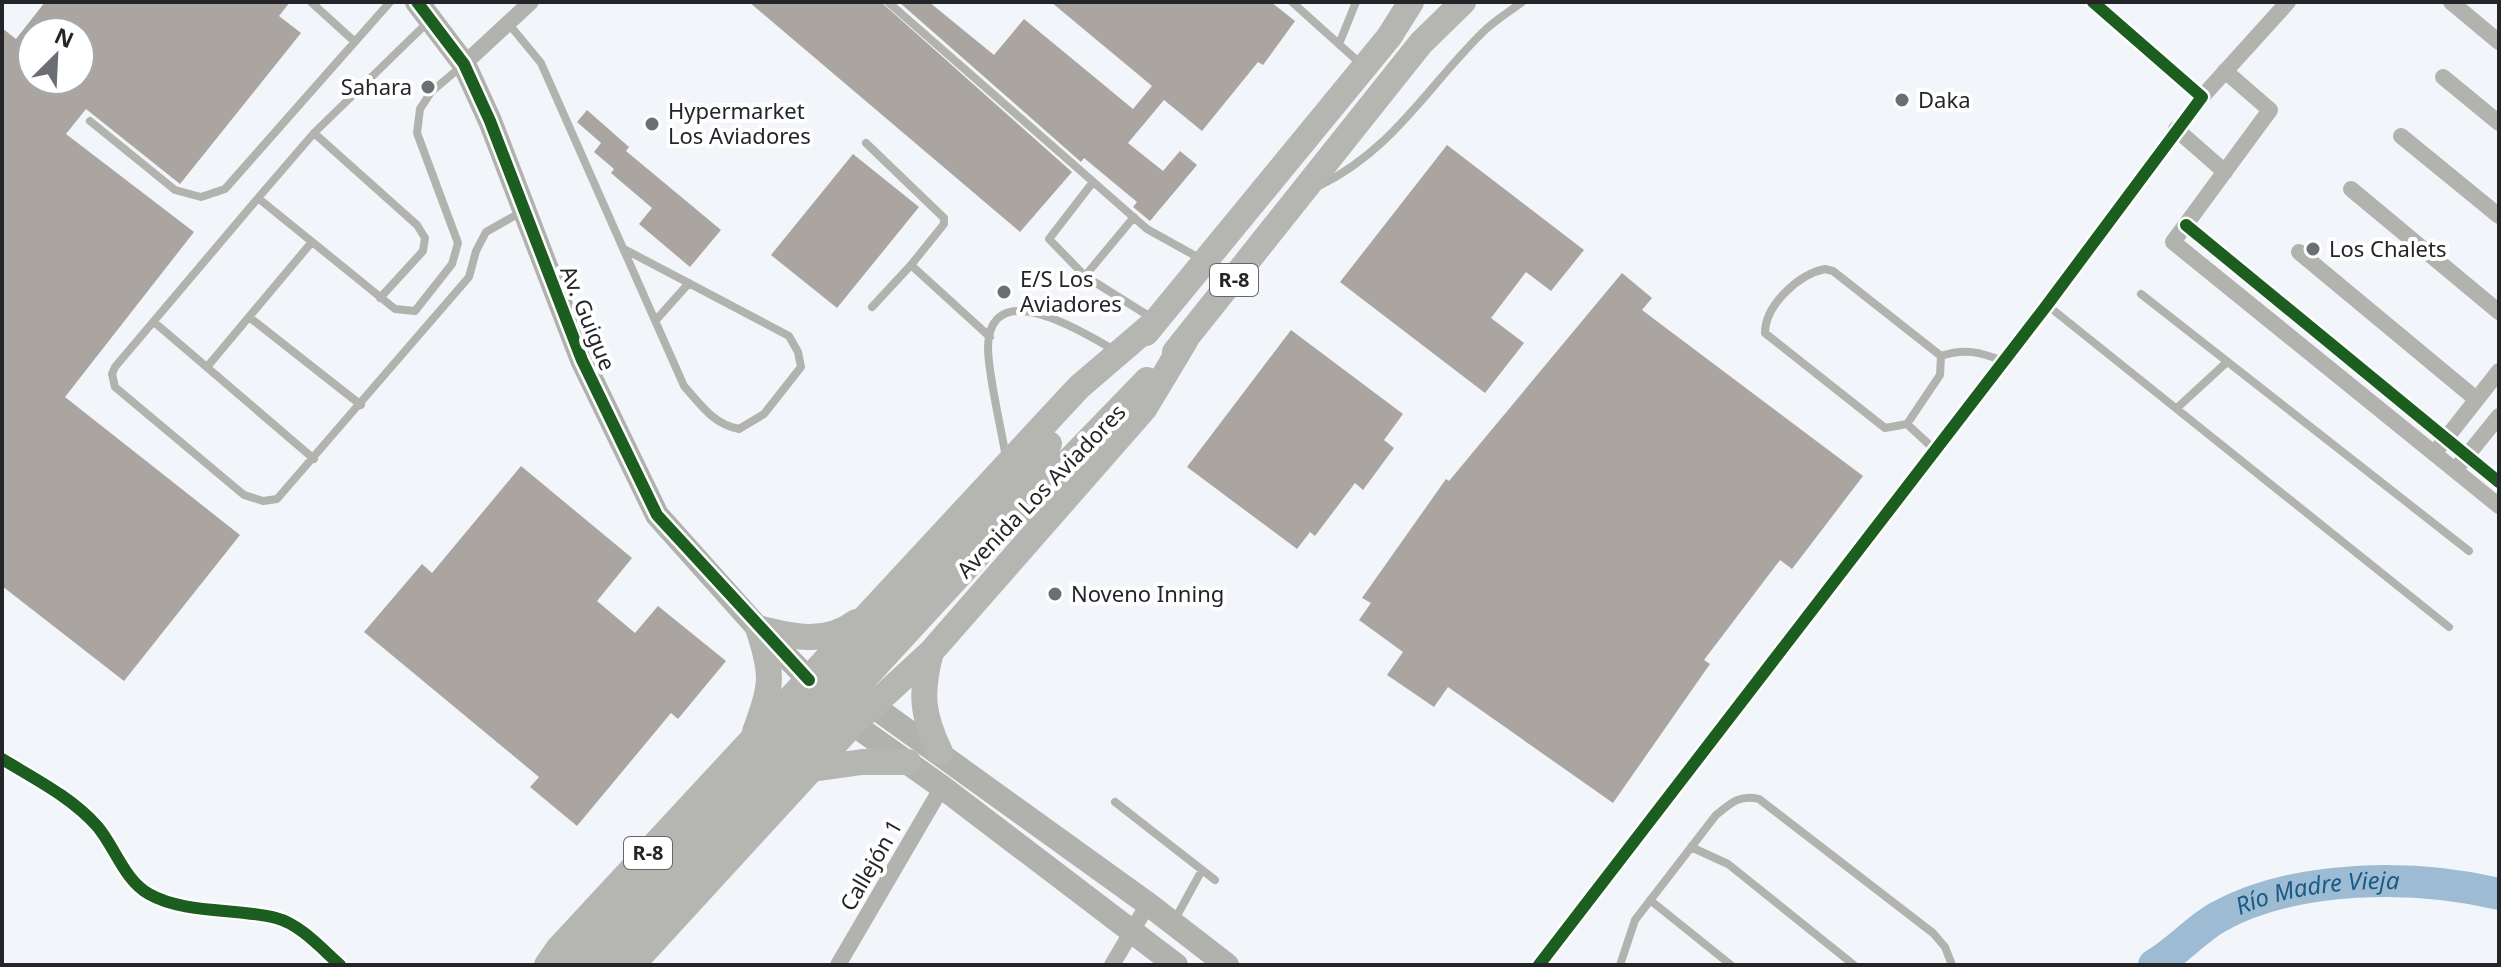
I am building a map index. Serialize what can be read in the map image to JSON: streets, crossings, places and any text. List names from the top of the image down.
{
  "streets": {
    "main road": ["R-8", "Av. Guigue", "Avenida Los Aviadores"],
    "street": ["Callejón 1"]
  },
  "crossings": [
    ["R-8", "Av. Guigue"],
    ["R-8", "Avenida Los Aviadores"]
  ],
  "water": ["Río Madre Vieja"],
  "places": [
    "Sahara",
    "Daka",
    "Hypermarket Los Aviadores",
    "Los Chalets",
    "E/S Los Aviadores",
    "Noveno Inning"
  ],
  "north": "top right"
}
